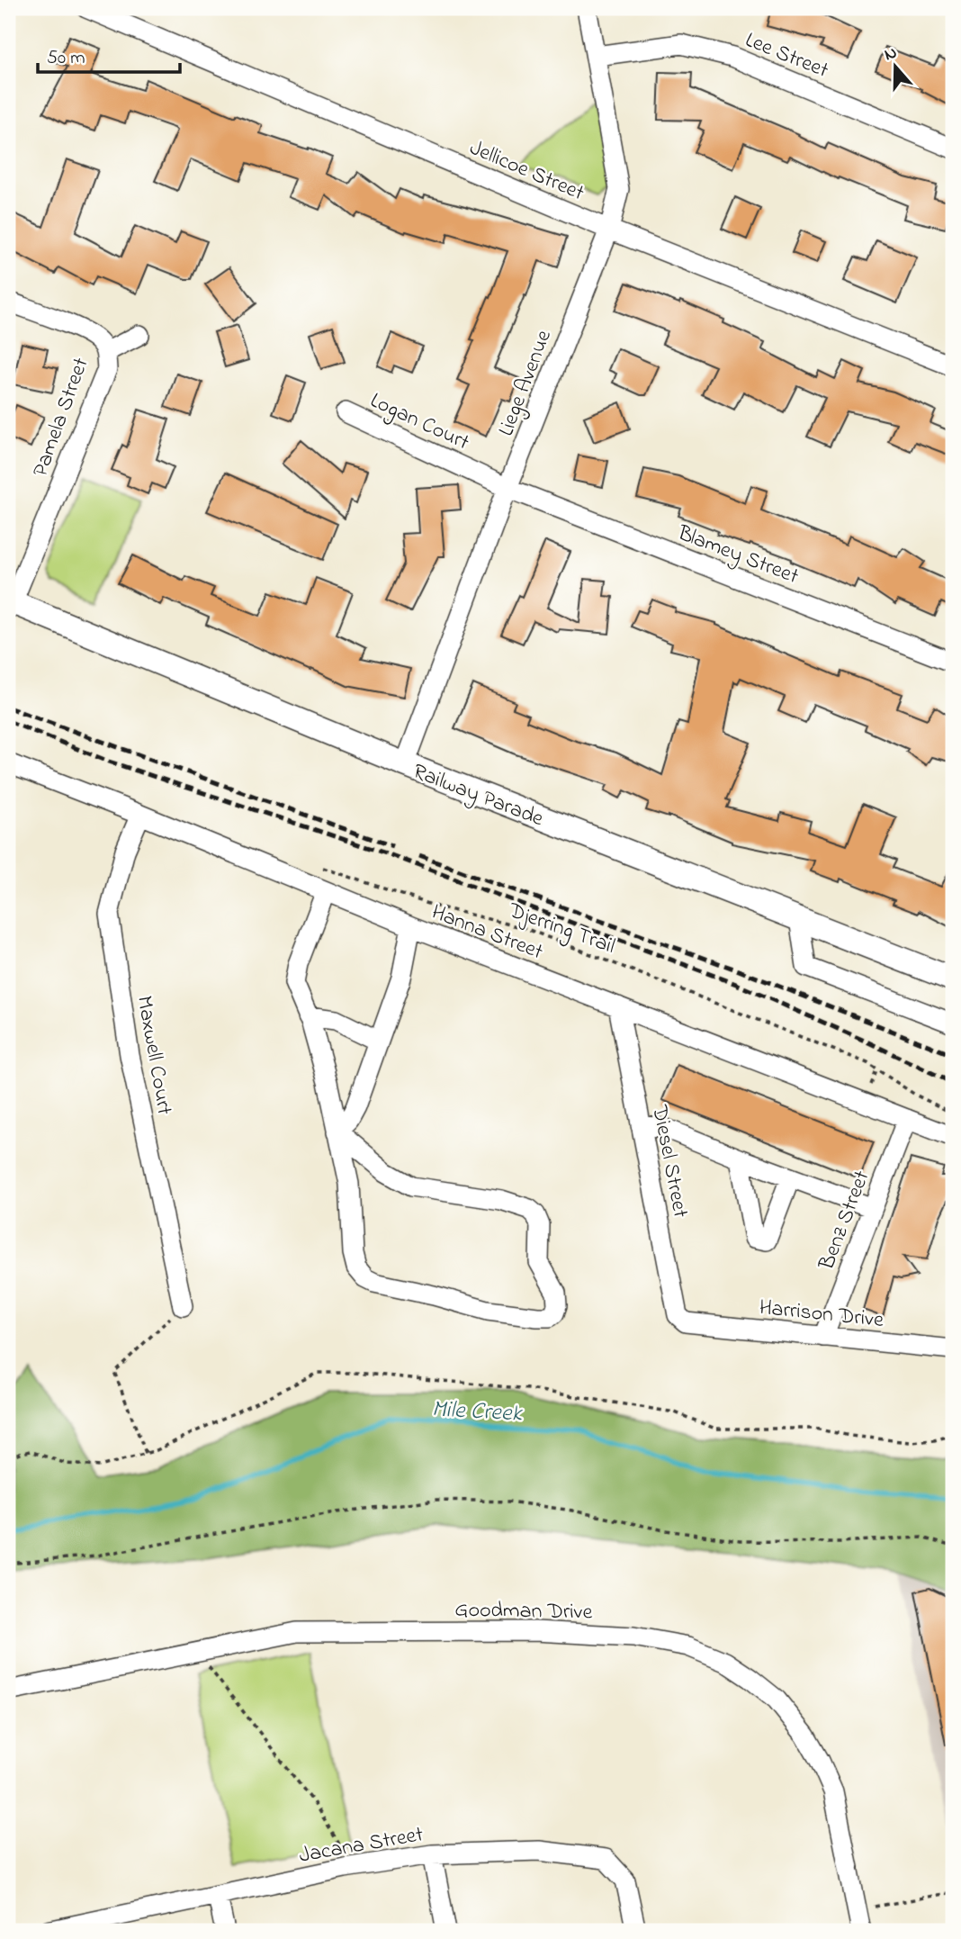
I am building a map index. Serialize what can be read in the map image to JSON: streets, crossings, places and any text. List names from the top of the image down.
{
  "streets": {
    "main road": ["Railway Parade"],
    "street": [
      "Lee Street",
      "Jellicoe Street",
      "Liege Avenue",
      "Pamela Street",
      "Logan Court",
      "Blamey Street",
      "Hanna Street",
      "Maxwell Court",
      "Diesel Street",
      "Benz Street",
      "Harrison Drive",
      "Goodman Drive",
      "Jacana Street"
    ],
    "path": ["Djerring Trail"]
  },
  "crossings": [
    ["Lee Street", "Liege Avenue"],
    ["Jellicoe Street", "Liege Avenue"],
    ["Liege Avenue", "Logan Court"],
    ["Liege Avenue", "Blamey Street"],
    ["Liege Avenue", "Railway Parade"],
    ["Pamela Street", "Railway Parade"],
    ["Logan Court", "Blamey Street"],
    ["Hanna Street", "Maxwell Court"],
    ["Hanna Street", "Diesel Street"],
    ["Hanna Street", "Benz Street"],
    ["Diesel Street", "Harrison Drive"],
    ["Benz Street", "Harrison Drive"]
  ],
  "water": ["Mile Creek"],
  "scale_bar": "50 m",
  "north": "top"
}
